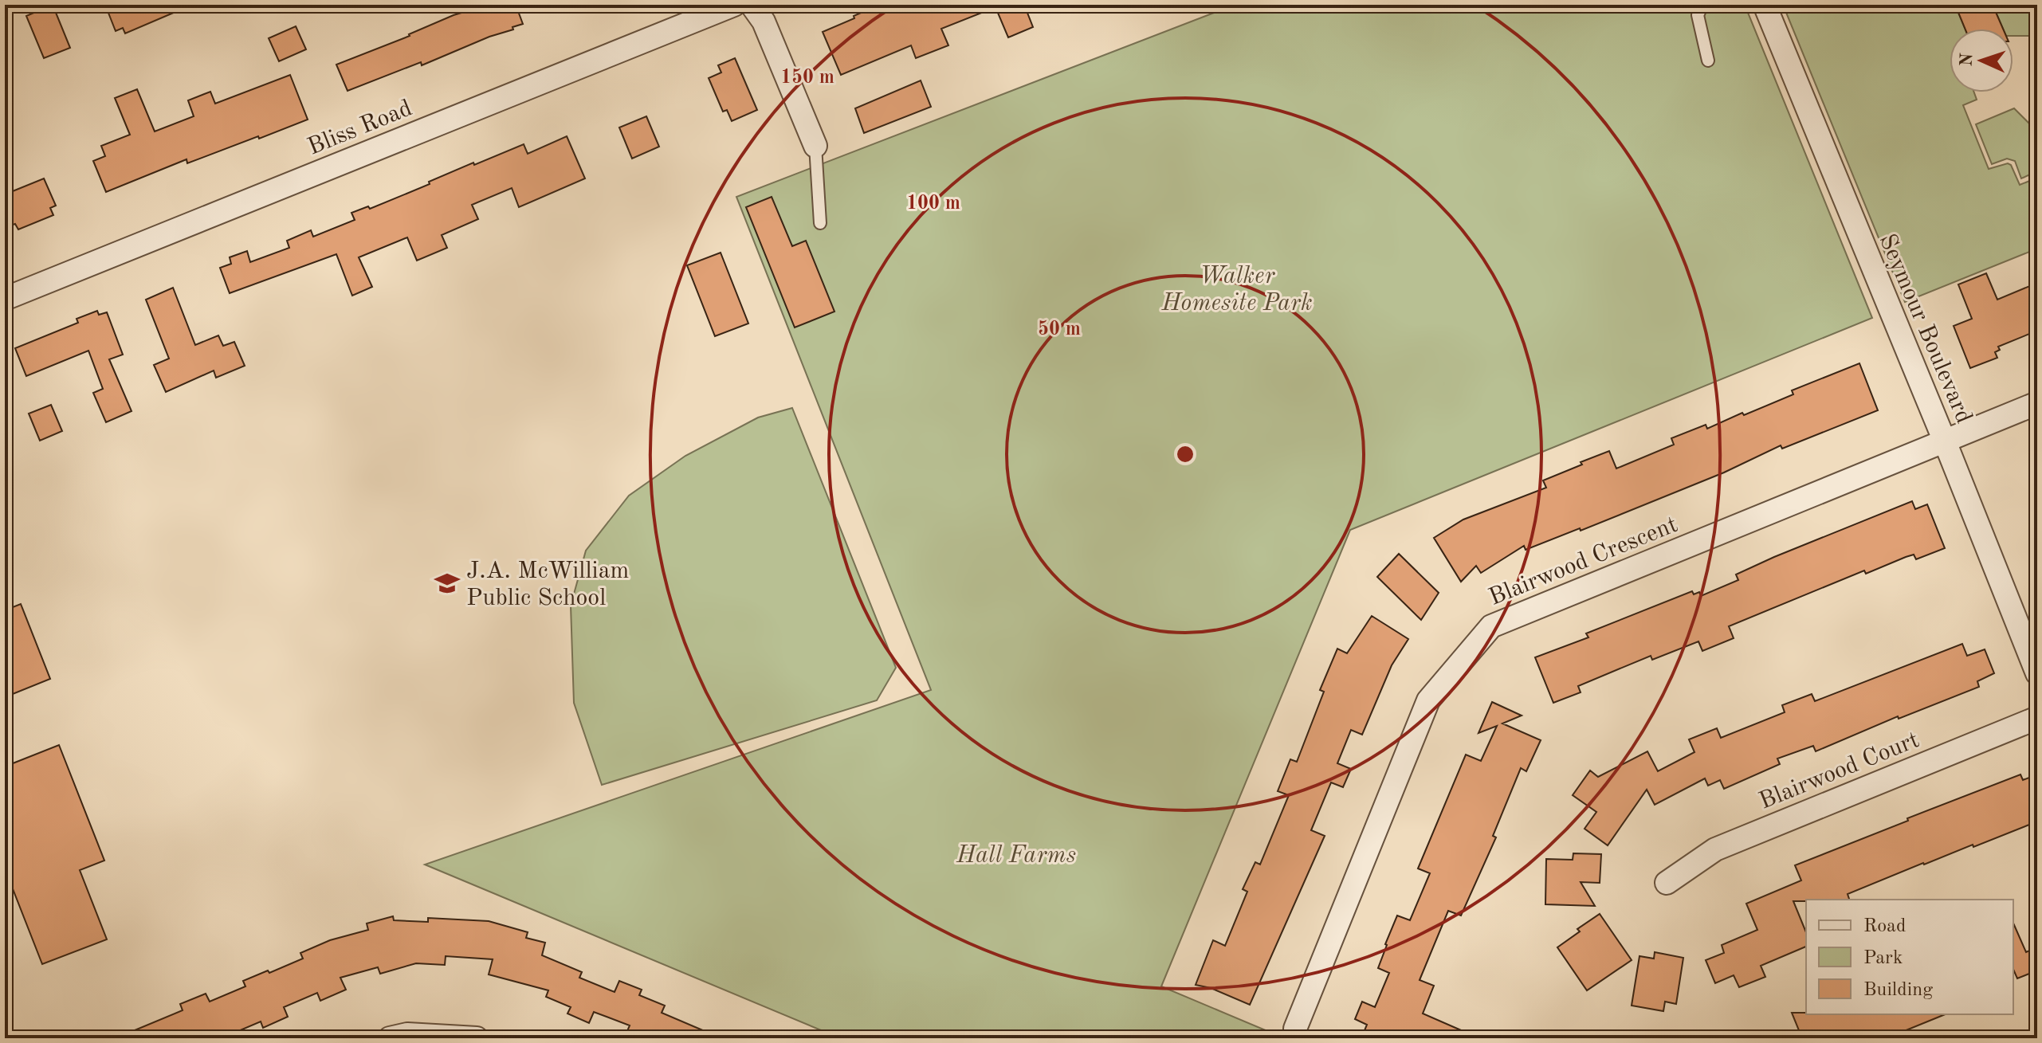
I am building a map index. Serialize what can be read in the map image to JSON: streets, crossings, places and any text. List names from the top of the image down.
{
  "streets": {
    "street": [
      "Bliss Road",
      "Seymour Boulevard",
      "Blairwood Crescent",
      "Blairwood Court"
    ]
  },
  "crossings": [
    ["Seymour Boulevard", "Blairwood Crescent"]
  ],
  "parks": ["Walker Homesite Park", "Hall Farms"],
  "places": {
    "school or university": ["J.A. McWilliam Public School"]
  },
  "legend": ["Road", "Park", "Building"],
  "north": "left",
  "rings": ["150 m", "100 m", "50 m"]
}
